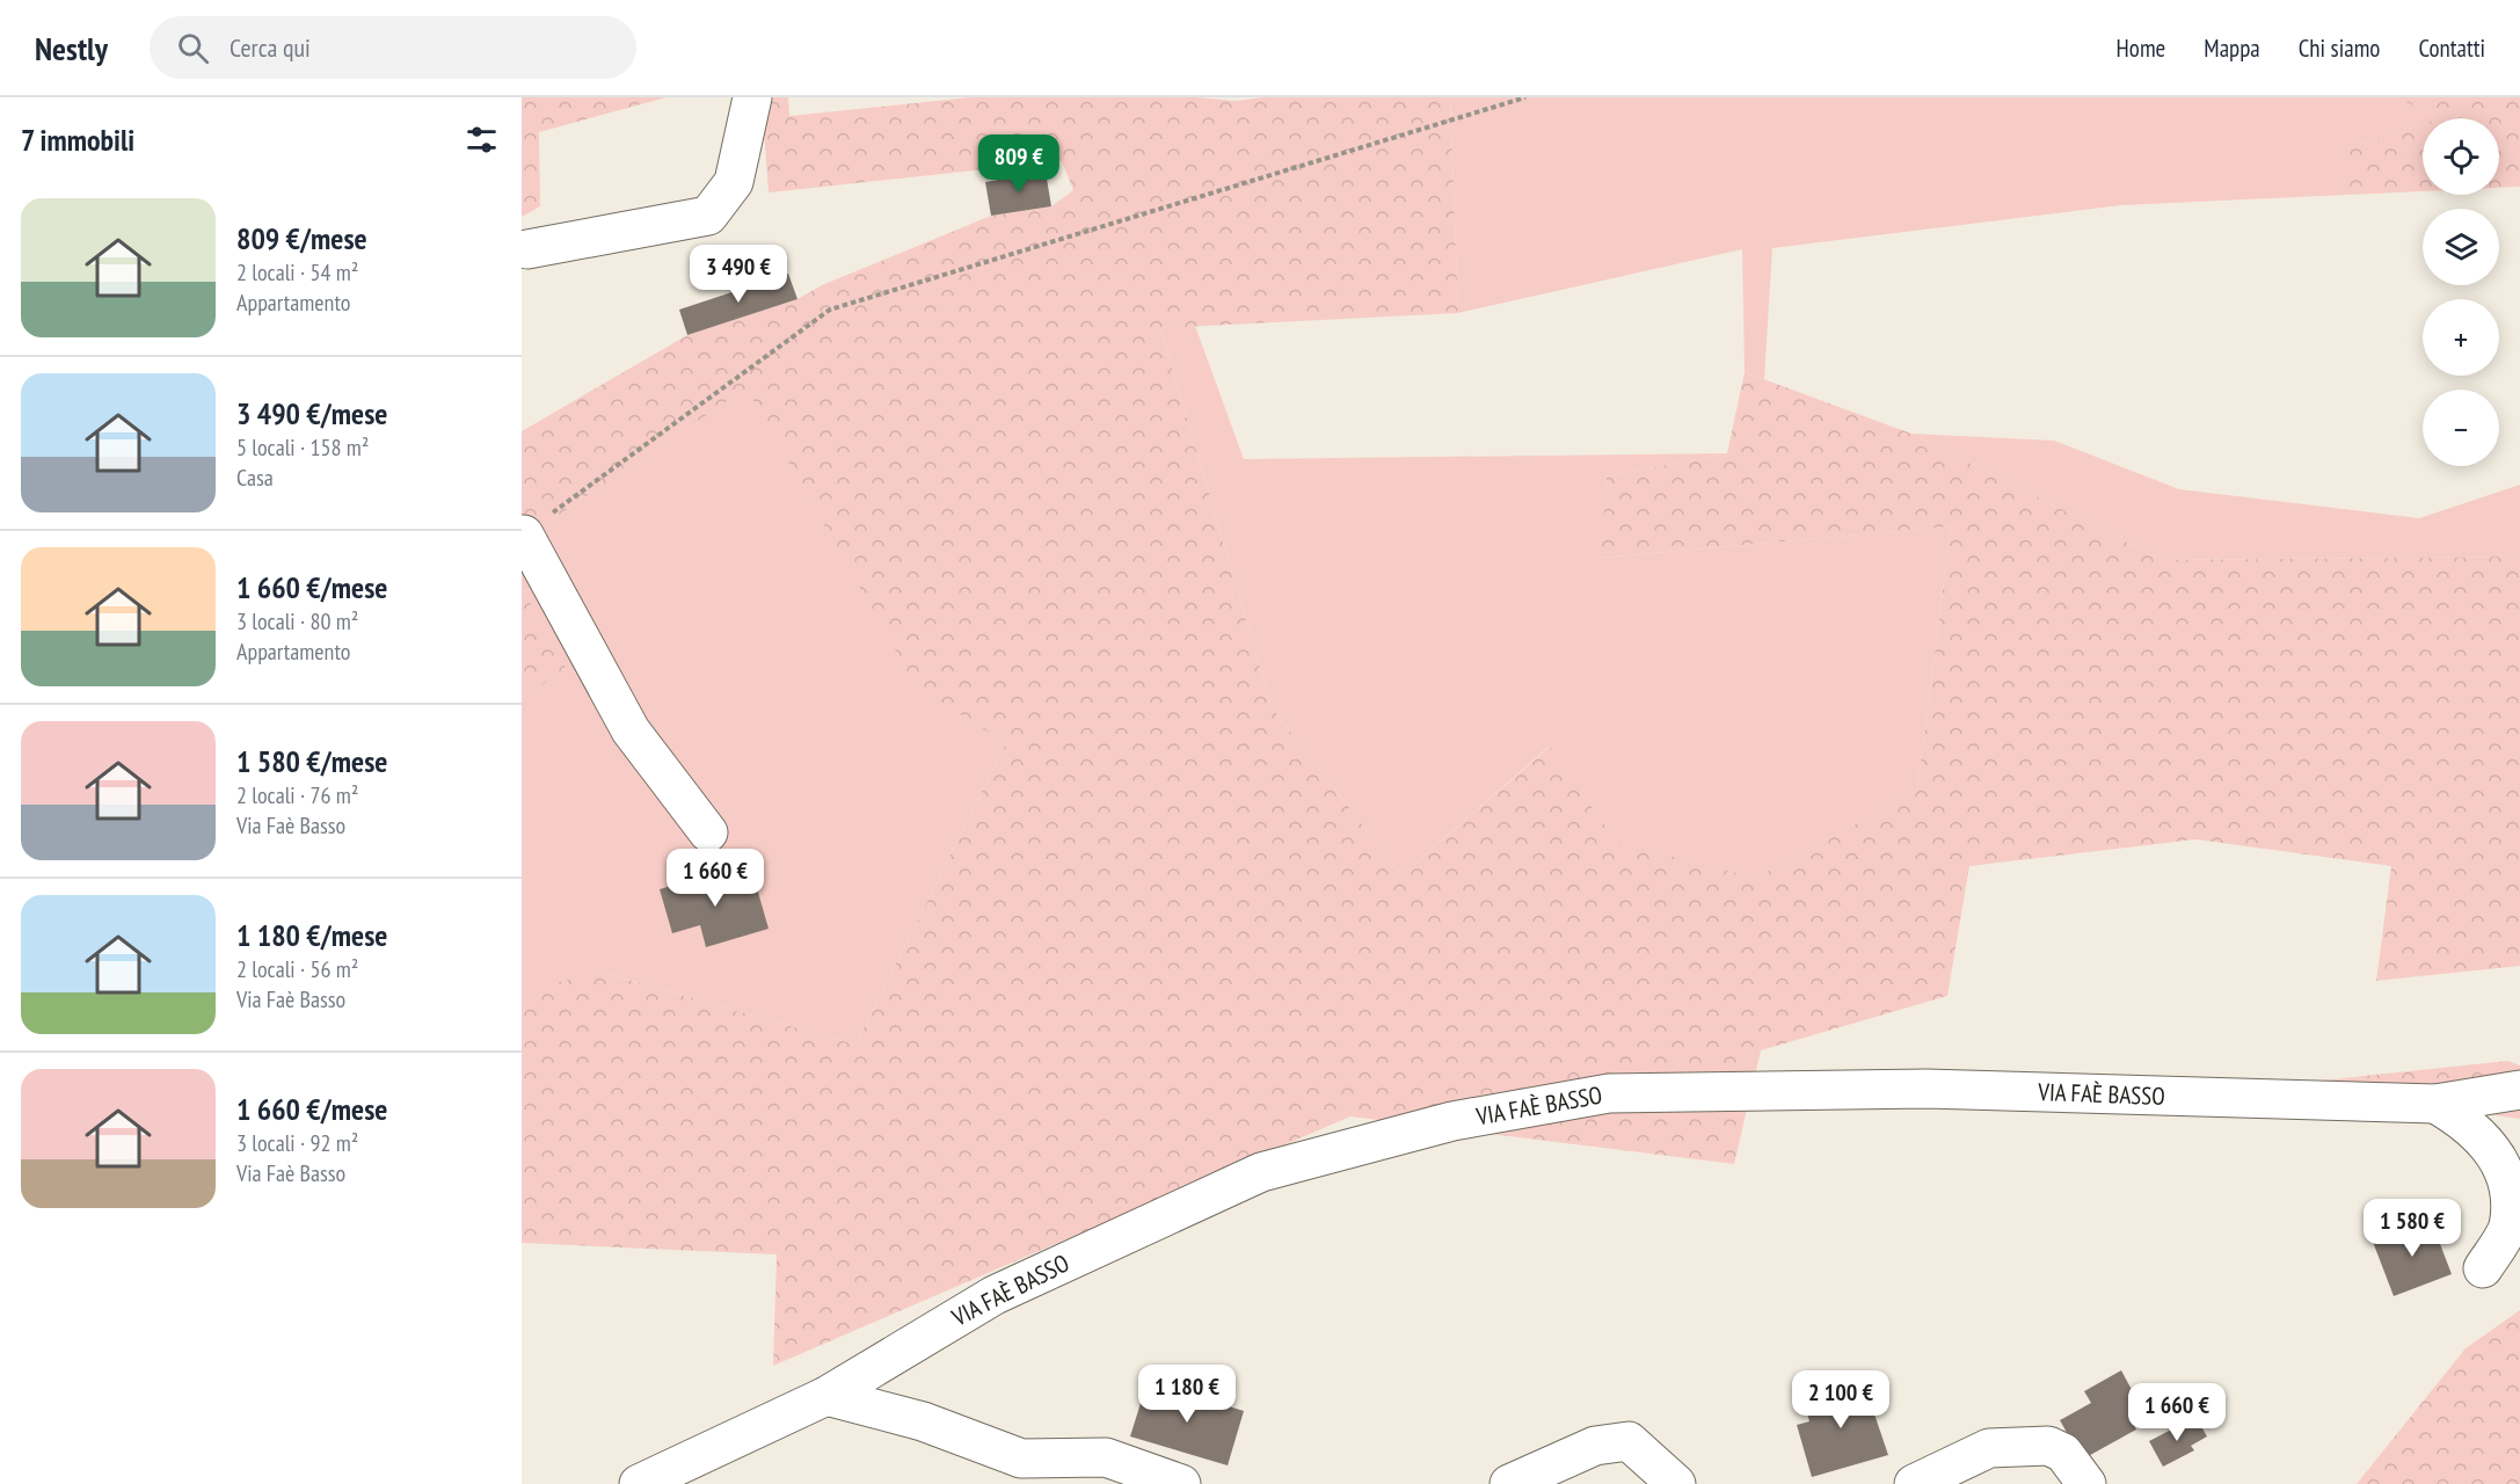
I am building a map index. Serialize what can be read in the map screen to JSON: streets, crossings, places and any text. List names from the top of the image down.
{
  "streets": {
    "street": ["VIA FAÈ BASSO"]
  },
  "page": {
    "header": "Nestly",
    "search": "Cerca qui",
    "nav": [
      "Home",
      "Mappa",
      "Chi siamo",
      "Contatti"
    ],
    "heading": "7 immobili",
    "map_buttons": ["+", "−"],
    "price": [
      "809 €",
      "3 490 €",
      "1 660 €",
      "1 580 €",
      "1 180 €",
      "2 100 €",
      "1 660 €"
    ],
    "list": [
      {
        "name": "809 €/mese",
        "note": "2 locali · 54 m² · Appartamento"
      },
      {
        "name": "3 490 €/mese",
        "note": "5 locali · 158 m² · Casa"
      },
      {
        "name": "1 660 €/mese",
        "note": "3 locali · 80 m² · Appartamento"
      },
      {
        "name": "1 580 €/mese",
        "note": "2 locali · 76 m² · Via Faè Basso"
      },
      {
        "name": "1 180 €/mese",
        "note": "2 locali · 56 m² · Via Faè Basso"
      },
      {
        "name": "1 660 €/mese",
        "note": "3 locali · 92 m² · Via Faè Basso"
      }
    ]
  }
}
